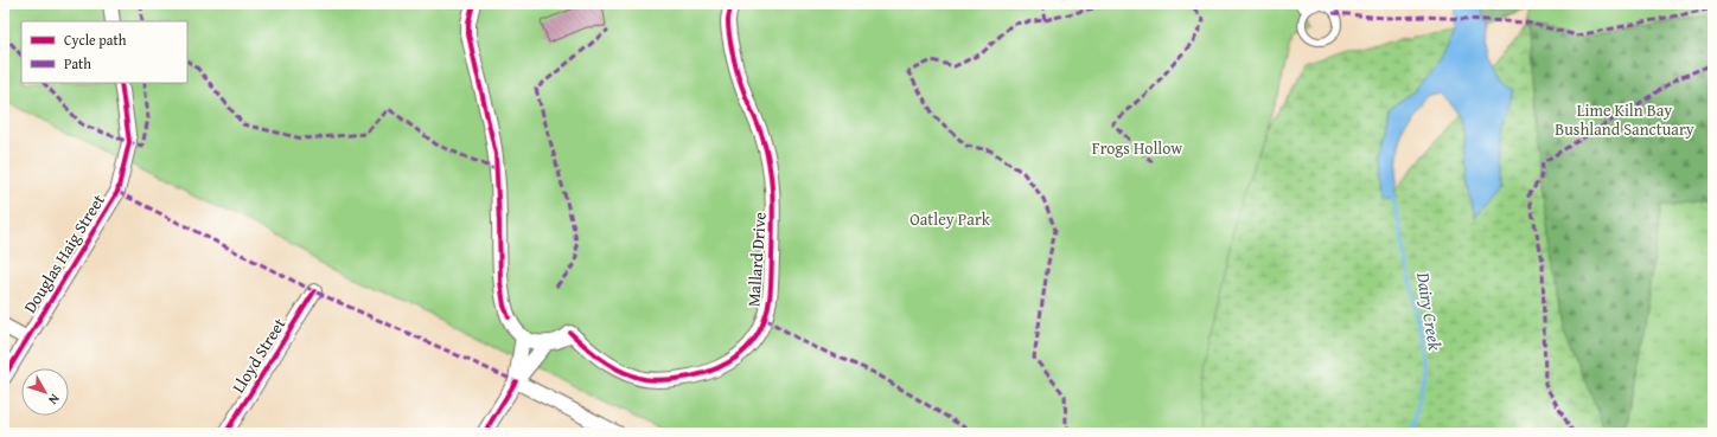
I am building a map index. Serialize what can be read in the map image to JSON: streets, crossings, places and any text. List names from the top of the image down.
{
  "streets": {
    "street": ["Douglas Haig Street", "Mallard Drive", "Lloyd Street"]
  },
  "water": ["Dairy Creek"],
  "parks": ["Lime Kiln Bay Bushland Sanctuary", "Frogs Hollow", "Oatley Park"],
  "legend": ["Cycle path", "Path"],
  "north": "bottom right"
}
